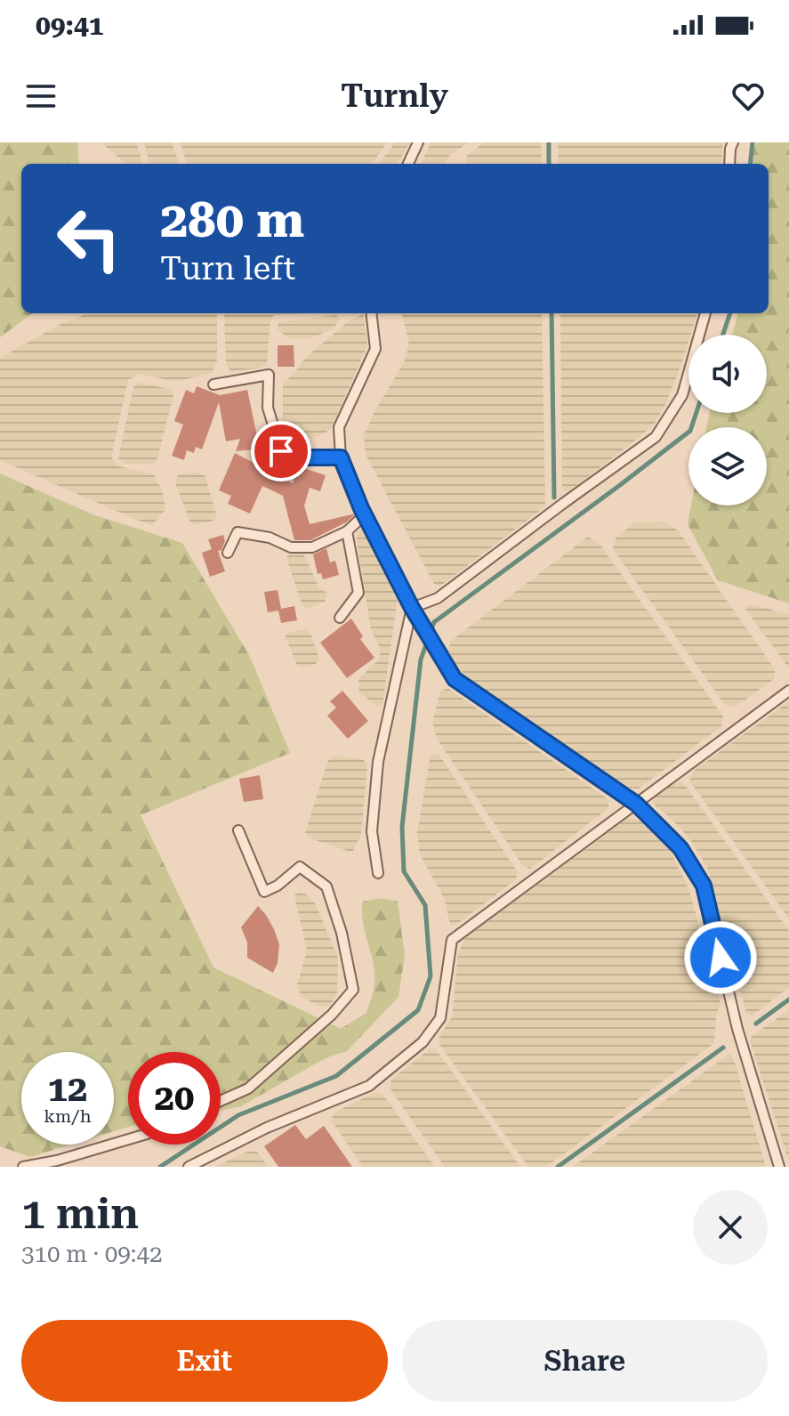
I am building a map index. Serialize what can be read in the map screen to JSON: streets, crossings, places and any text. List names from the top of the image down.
{
  "page": {
    "status": "09:41",
    "header": "Turnly",
    "turn": ["280 m", "Turn left"],
    "speed": "12 km/h",
    "limit": "20",
    "heading": ["1 min", "310 m · 09:42"],
    "buttons": ["Exit", "Share"]
  }
}
